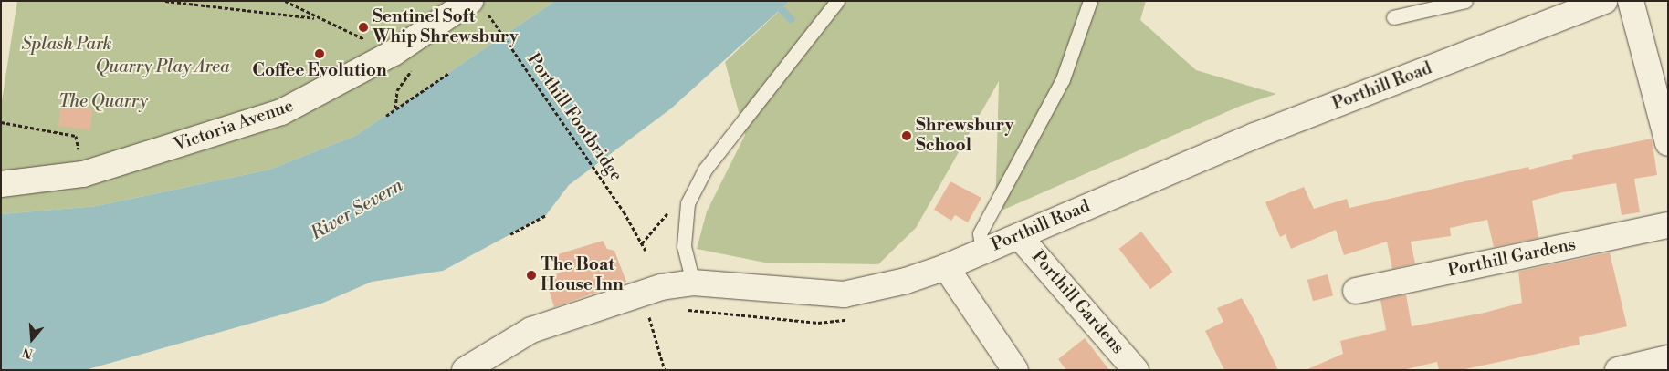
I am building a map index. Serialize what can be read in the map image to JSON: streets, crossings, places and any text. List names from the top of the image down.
{
  "streets": {
    "street": ["Porthill Road", "Victoria Avenue", "Porthill Gardens"],
    "path": ["Porthill Footbridge"]
  },
  "crossings": [
    ["Porthill Road", "Porthill Gardens"],
    ["Porthill Footbridge", "Victoria Avenue"]
  ],
  "water": ["River Severn"],
  "parks": ["Splash Park", "Quarry Play Area", "The Quarry"],
  "places": [
    "Sentinel Soft Whip Shrewsbury",
    "Coffee Evolution",
    "Shrewsbury School",
    "The Boat House Inn"
  ],
  "north": "bottom"
}
